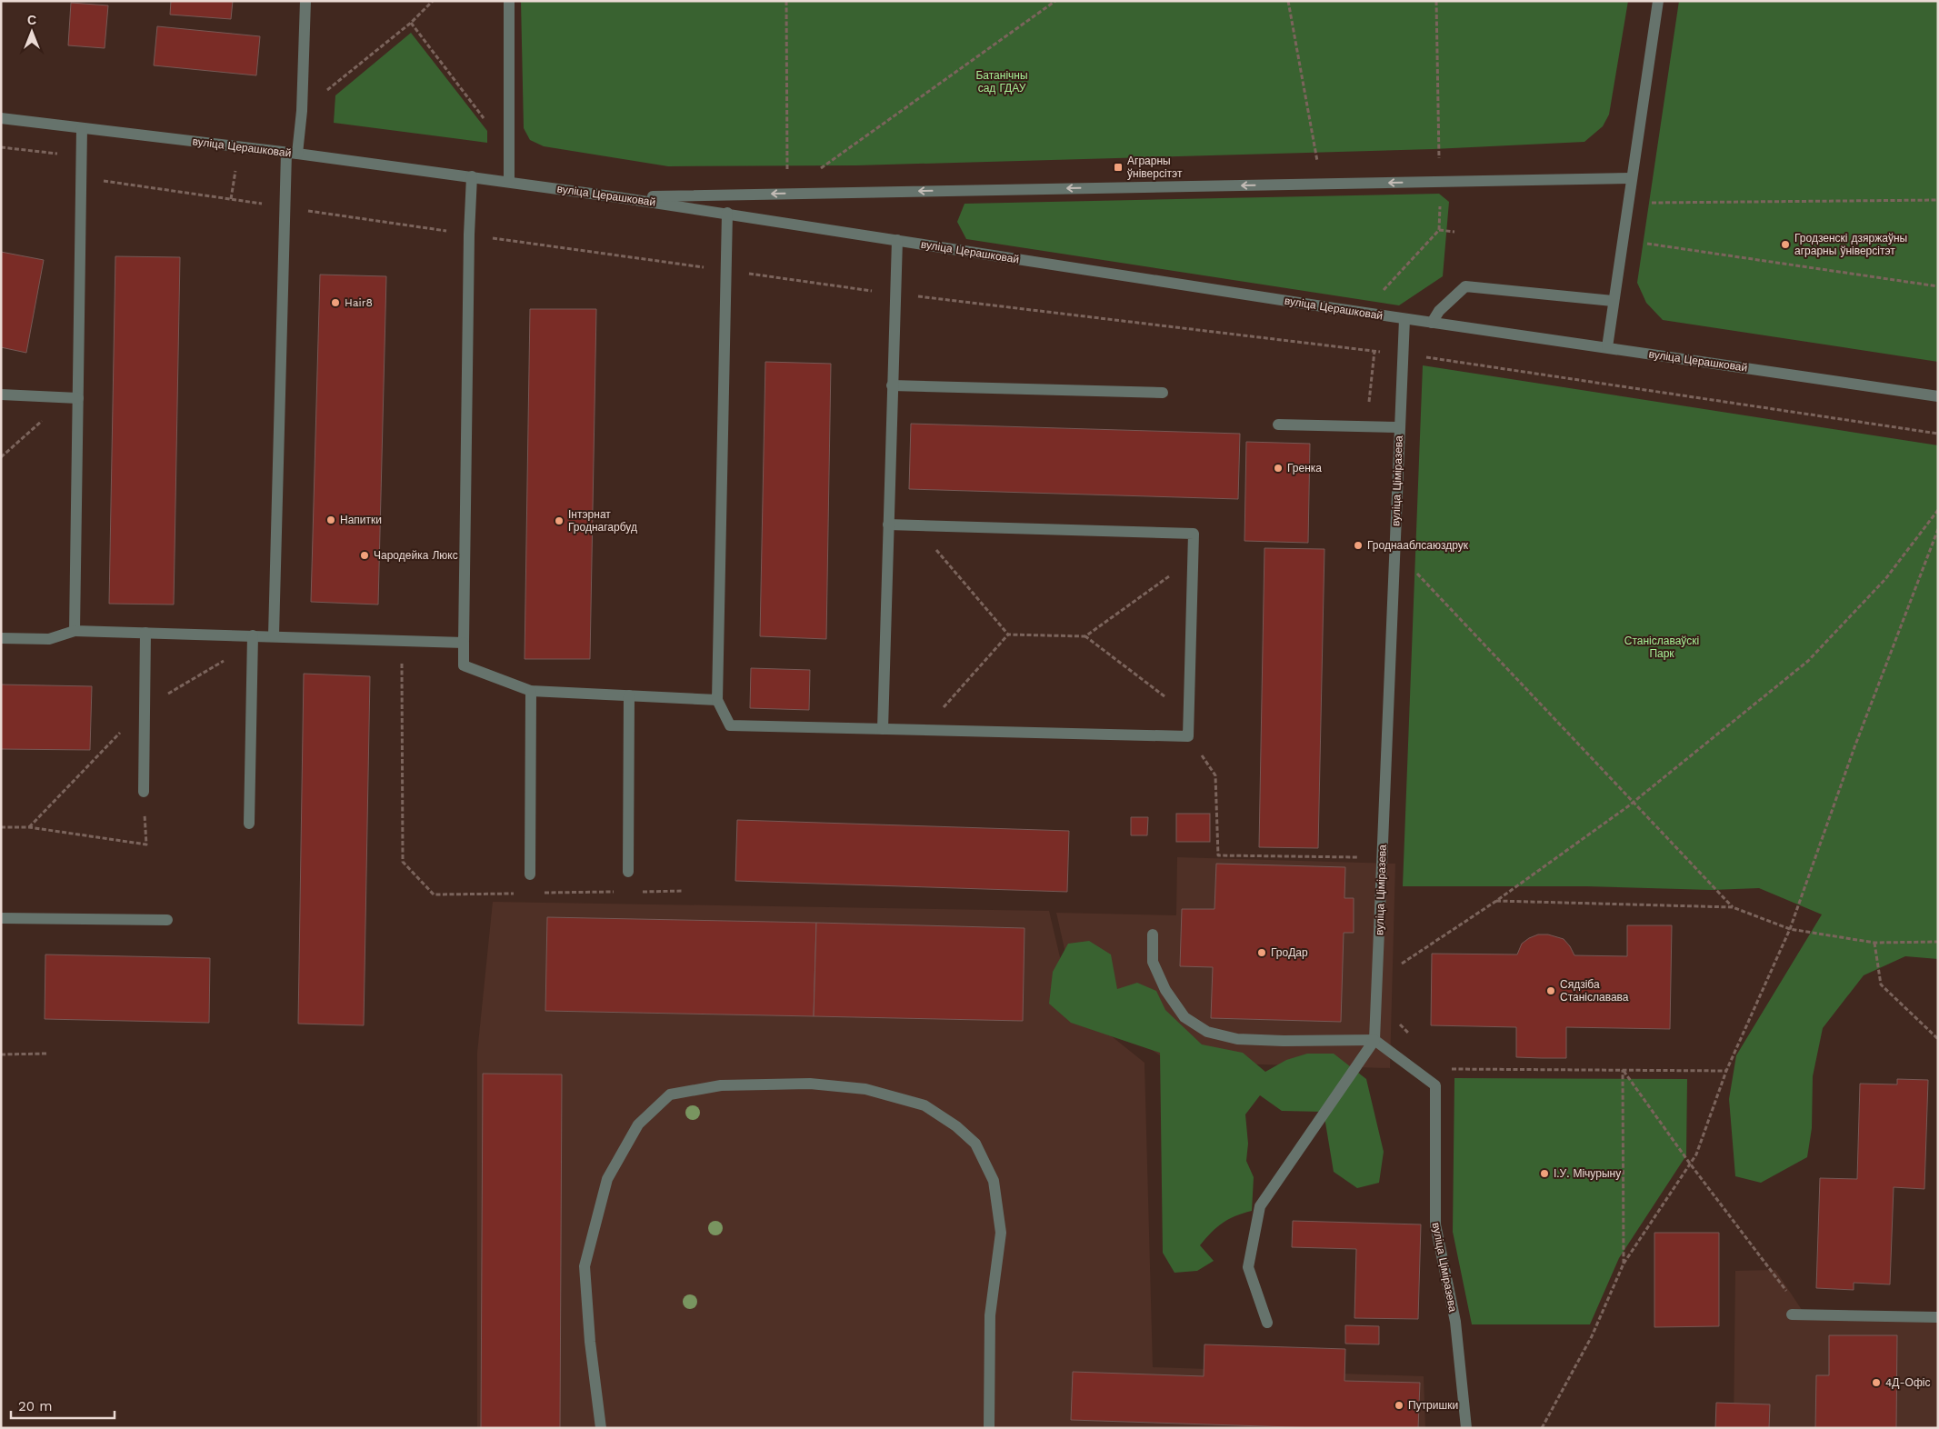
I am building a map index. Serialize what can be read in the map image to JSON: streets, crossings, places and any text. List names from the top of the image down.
{
  "streets": {
    "street": ["вуліца Церашковай", "вуліца Ціміразева"]
  },
  "crossings": [
    ["вуліца Церашковай", "вуліца Ціміразева"]
  ],
  "parks": ["Батанічны сад ГДАУ", "Станіславаўскі Парк"],
  "places": {
    "transit": ["Аграрны ўніверсітэт"],
    "other": [
      "Гродзенскі дзяржаўны аграрны ўніверсітэт",
      "Hair8",
      "Гренка",
      "Напитки",
      "Інтэрнат Гроднагарбуд",
      "Гроднааблсаюздрук",
      "Чародейка Люкс",
      "ГроДар",
      "Сядзіба Станіславава",
      "І.У. Мічурыну",
      "4Д-Офіс",
      "Путришки"
    ]
  },
  "scale_bar": "20 m",
  "north": "top"
}
